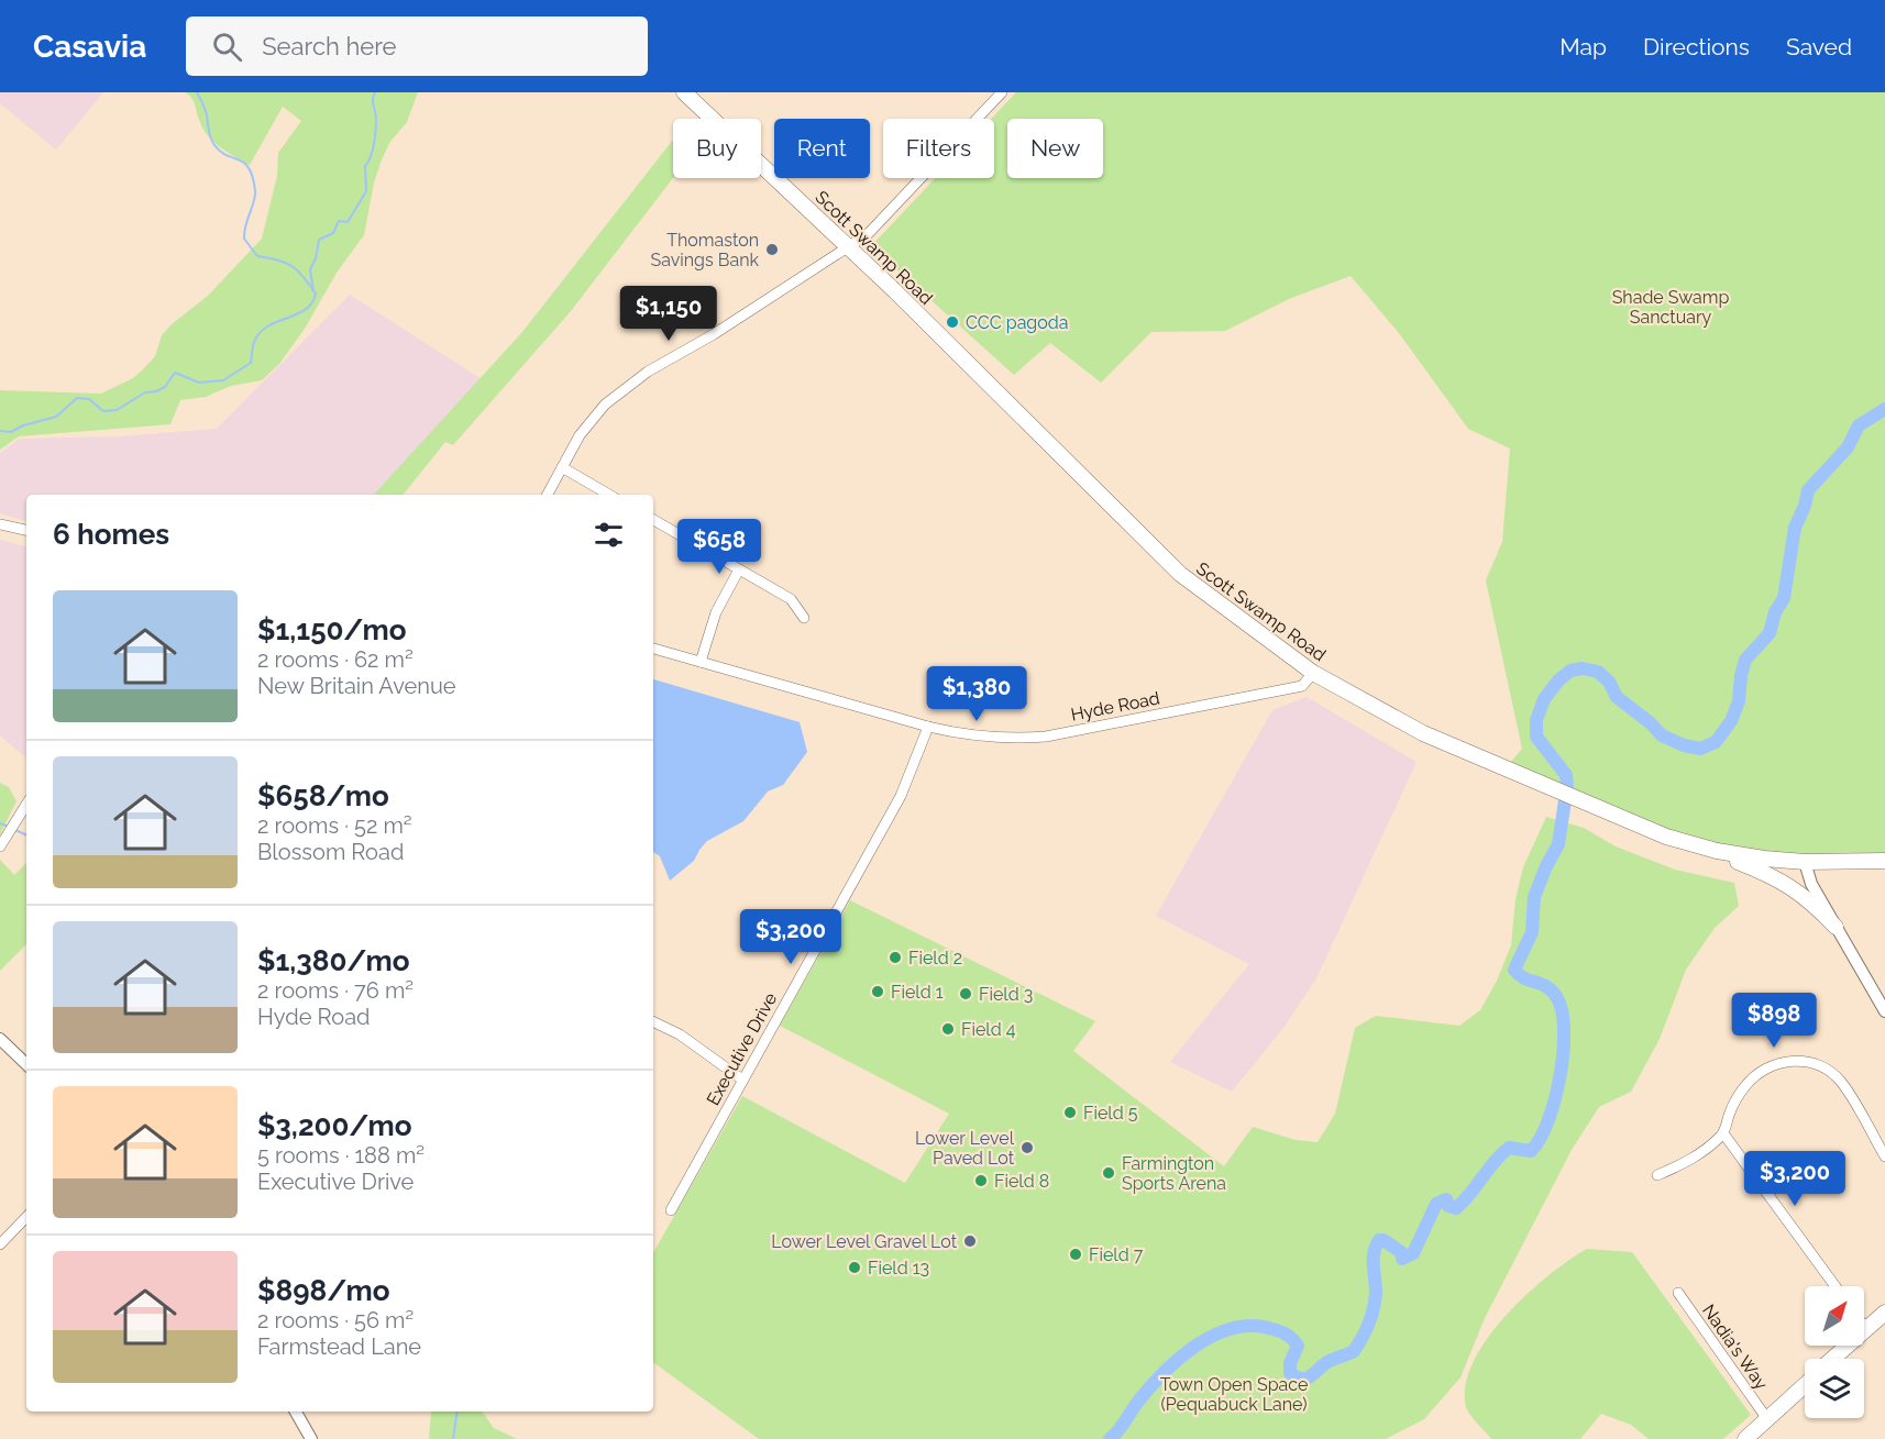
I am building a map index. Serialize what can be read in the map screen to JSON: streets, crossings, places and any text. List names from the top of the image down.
{
  "streets": {
    "highway": ["Scott Swamp Road"],
    "street": ["Hyde Road", "Executive Drive", "Nadia's Way"]
  },
  "crossings": [
    ["Scott Swamp Road", "Hyde Road"],
    ["Hyde Road", "Executive Drive"]
  ],
  "parks": ["Shade Swamp Sanctuary", "Town Open Space (Pequabuck Lane)"],
  "places": [
    "Thomaston Savings Bank",
    "CCC pagoda",
    "Field 2",
    "Field 1",
    "Field 3",
    "Field 4",
    "Field 5",
    "Lower Level Paved Lot",
    "Farmington Sports Arena",
    "Field 8",
    "Lower Level Gravel Lot",
    "Field 7",
    "Field 13"
  ],
  "north": "top right",
  "page": {
    "header": "Casavia",
    "search": "Search here",
    "nav": ["Map", "Directions", "Saved"],
    "chip": [
      "Buy",
      "Rent",
      "Filters",
      "New"
    ],
    "price": [
      "$1,150",
      "$658",
      "$1,380",
      "$3,200",
      "$898",
      "$3,200"
    ],
    "heading": "6 homes",
    "list": [
      {
        "name": "$1,150/mo",
        "note": "2 rooms · 62 m² · New Britain Avenue"
      },
      {
        "name": "$658/mo",
        "note": "2 rooms · 52 m² · Blossom Road"
      },
      {
        "name": "$1,380/mo",
        "note": "2 rooms · 76 m² · Hyde Road"
      },
      {
        "name": "$3,200/mo",
        "note": "5 rooms · 188 m² · Executive Drive"
      },
      {
        "name": "$898/mo",
        "note": "2 rooms · 56 m² · Farmstead Lane"
      }
    ]
  }
}
